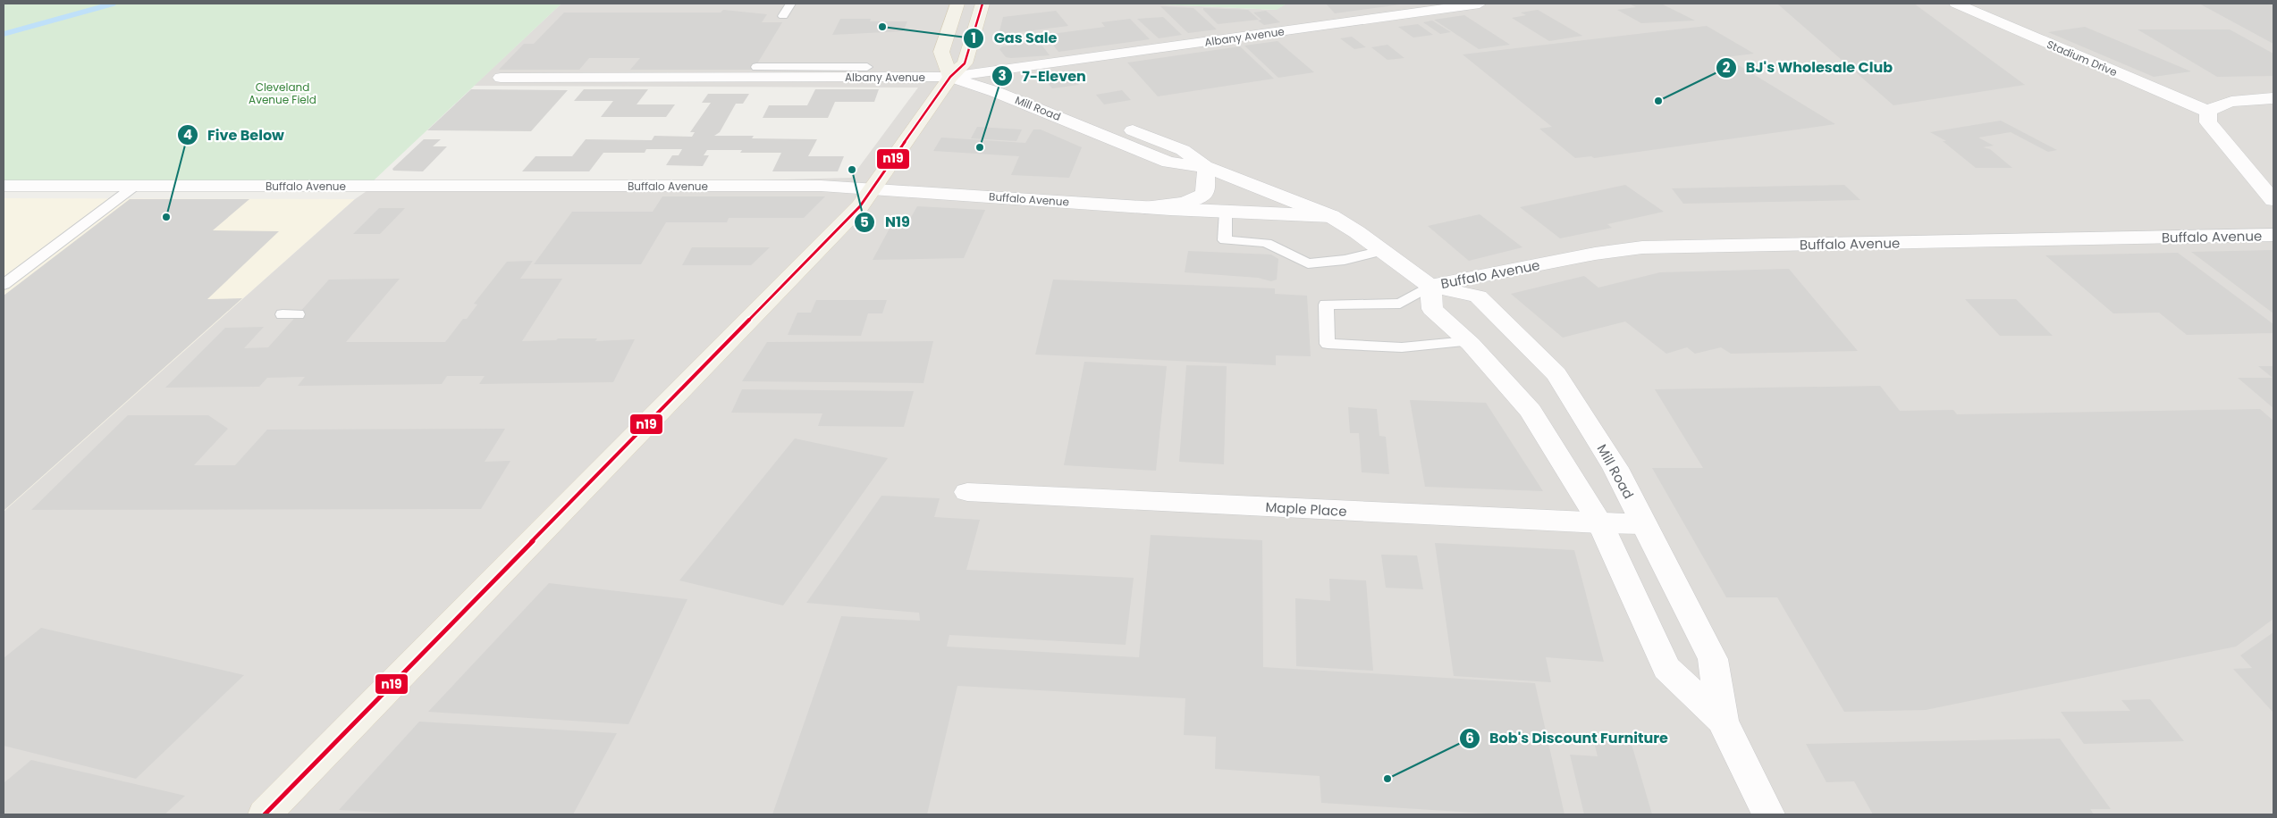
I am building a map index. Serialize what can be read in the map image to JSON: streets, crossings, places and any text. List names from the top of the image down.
{
  "streets": {
    "street": [
      "Albany Avenue",
      "Stadium Drive",
      "Mill Road",
      "Buffalo Avenue",
      "Maple Place"
    ]
  },
  "crossings": [
    ["Albany Avenue", "Mill Road"],
    ["Mill Road", "Buffalo Avenue"],
    ["Mill Road", "Maple Place"]
  ],
  "parks": ["Cleveland Avenue Field"],
  "places": [
    "Gas Sale",
    "BJ's Wholesale Club",
    "7-Eleven",
    "N19",
    "Five Below",
    "Bob's Discount Furniture"
  ],
  "lines": ["transit line n19"]
}
